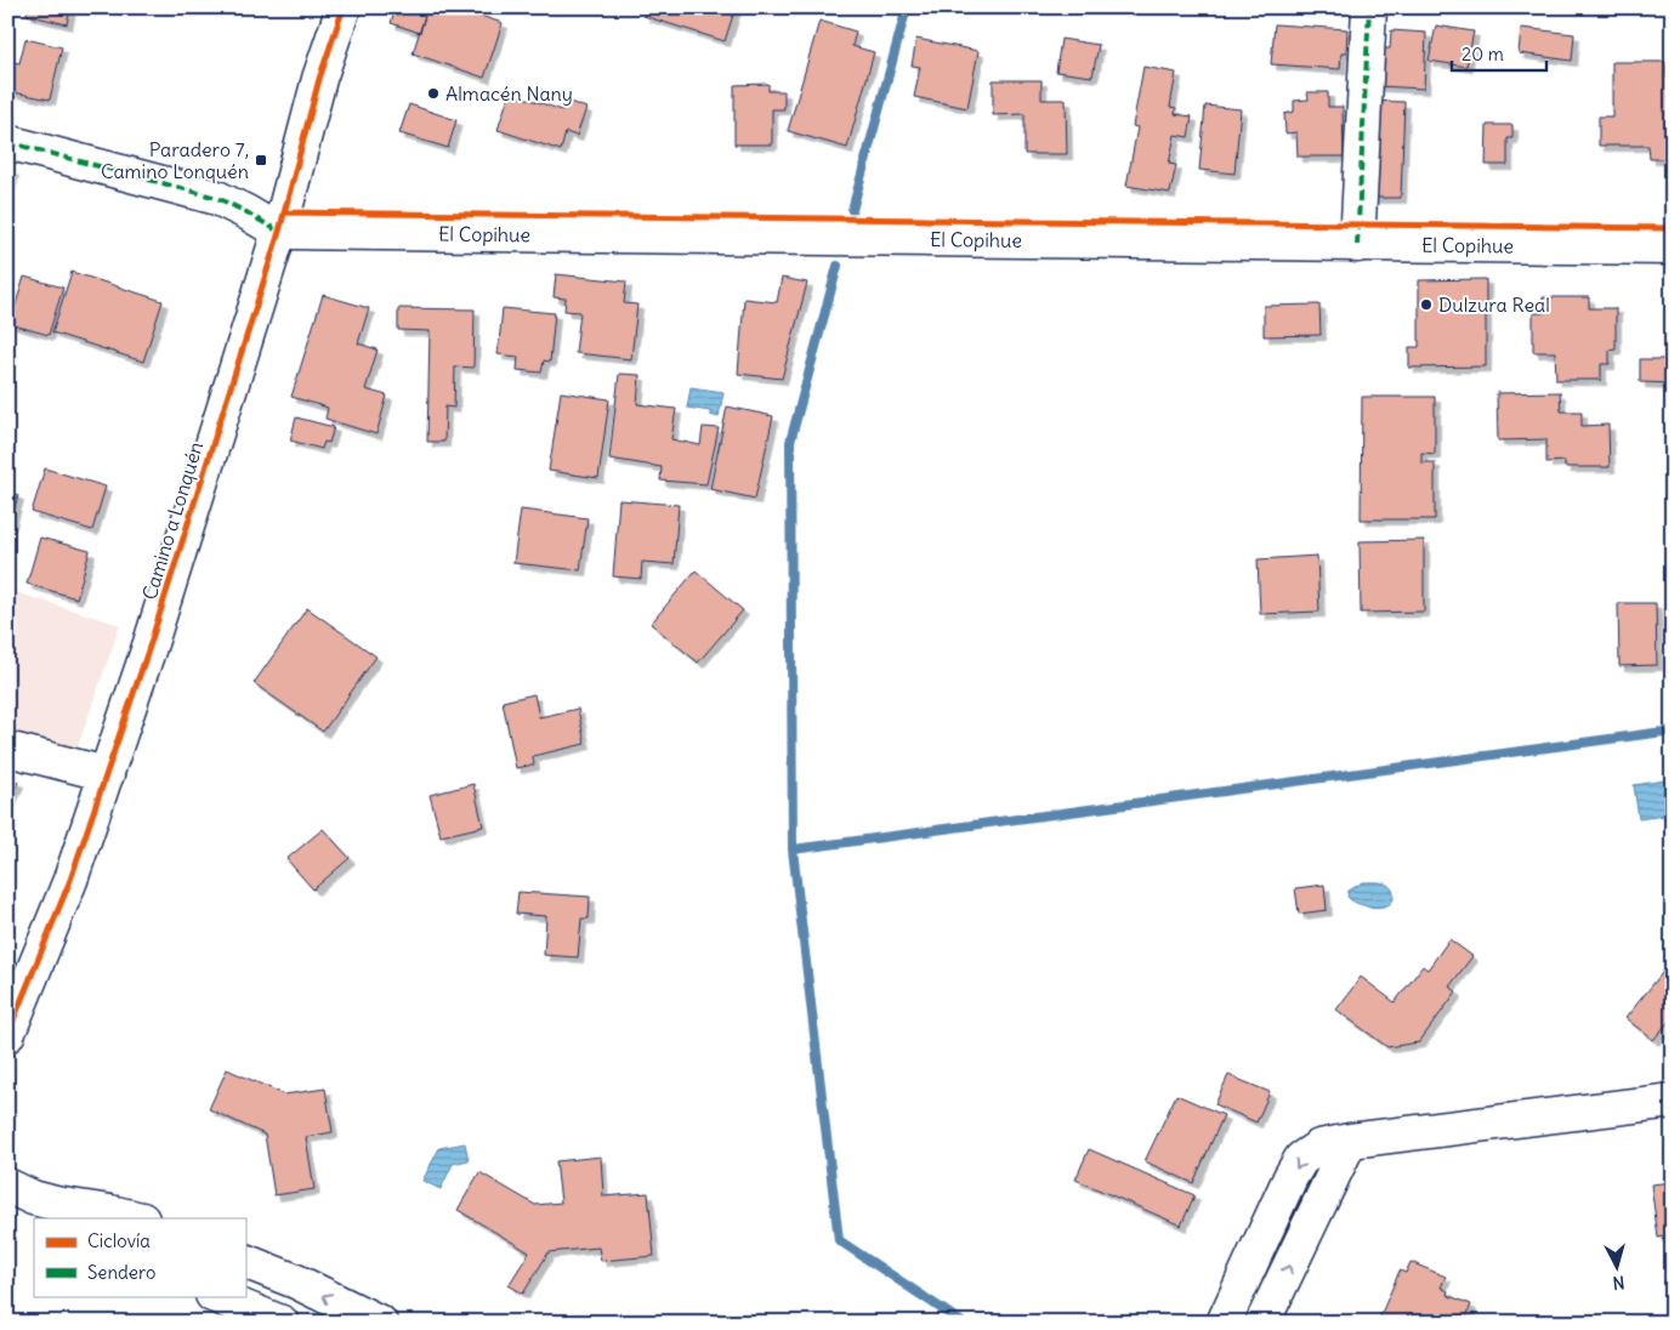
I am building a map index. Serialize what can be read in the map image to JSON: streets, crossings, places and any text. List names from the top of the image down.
{
  "streets": {
    "main road": ["El Copihue", "Camino a Lonquén"]
  },
  "crossings": [
    ["El Copihue", "Camino a Lonquén"]
  ],
  "places": {
    "other": ["Almacén Nany", "Dulzura Real"],
    "transit": ["Paradero 7, Camino Lonquén"]
  },
  "legend": ["Ciclovía", "Sendero"],
  "scale_bar": "20 m",
  "north": "bottom"
}
